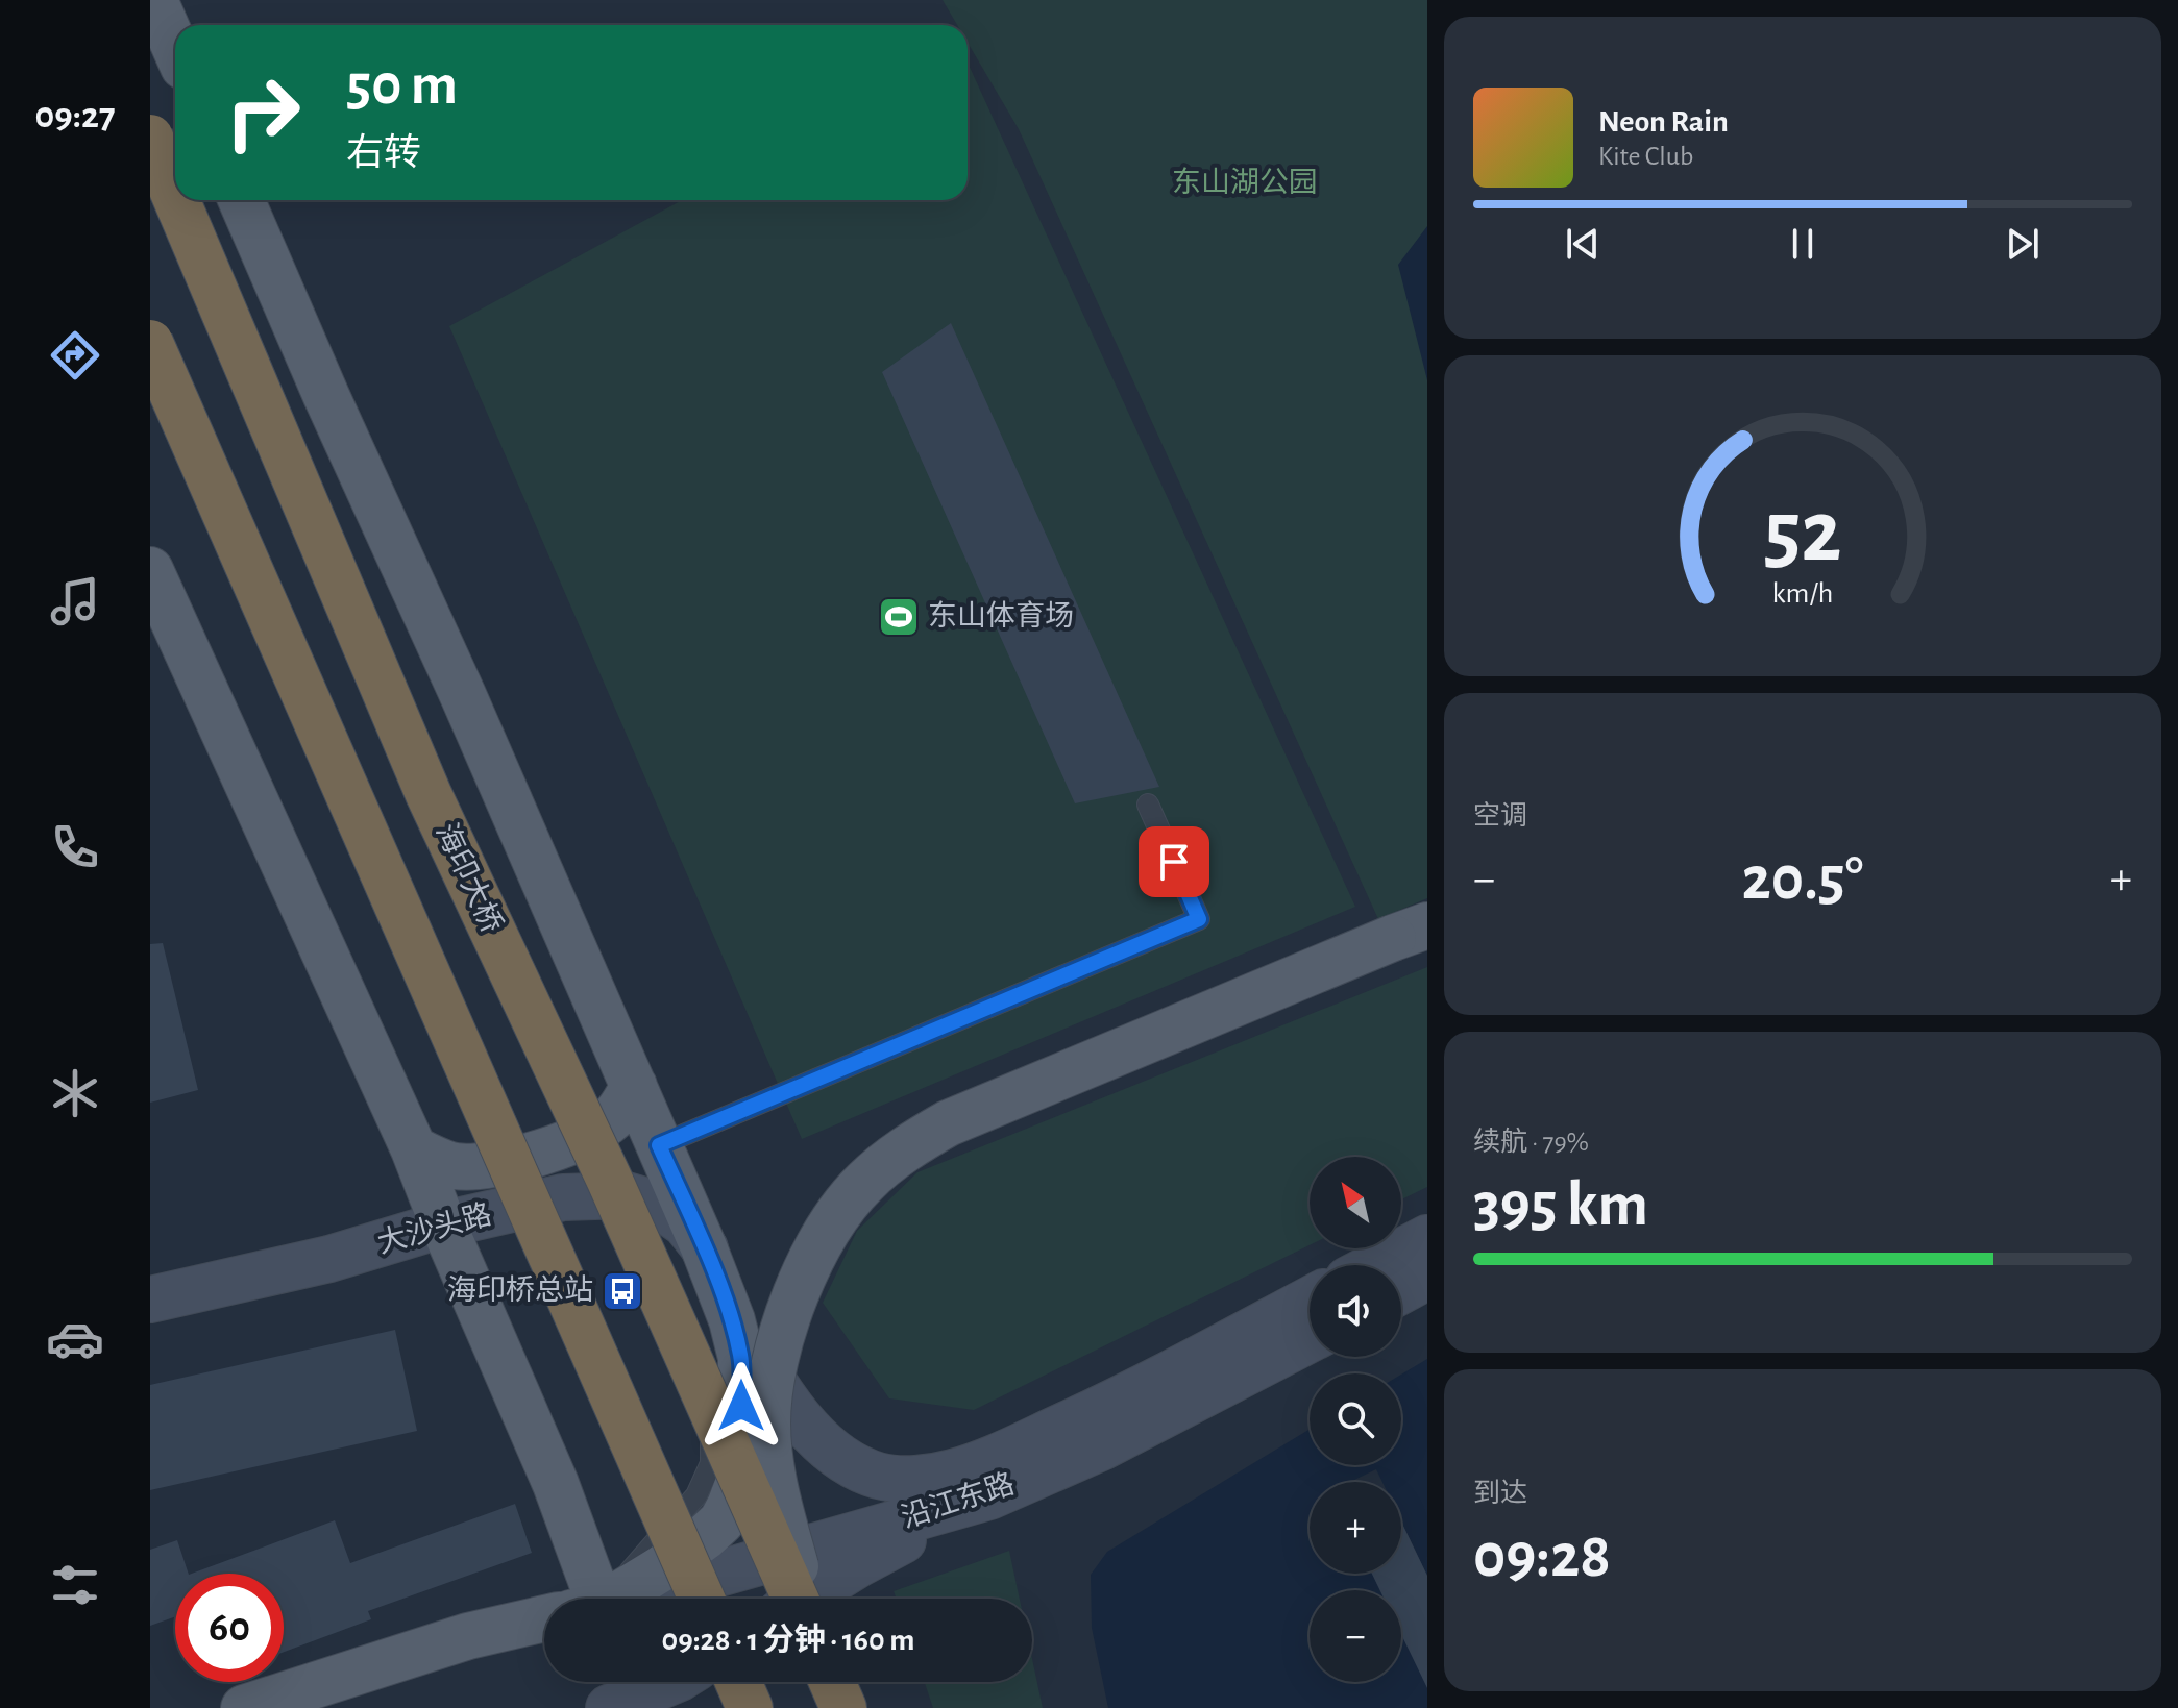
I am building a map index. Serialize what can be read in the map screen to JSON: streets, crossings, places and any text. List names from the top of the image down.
{
  "streets": {
    "highway": ["海印大桥"],
    "main road": ["大沙头路", "沿江东路"]
  },
  "crossings": [
    ["大沙头路", "沿江东路"]
  ],
  "parks": ["东山湖公园"],
  "places": {
    "sports": ["东山体育场"],
    "bus stop": ["海印桥总站"]
  },
  "north": "top left",
  "page": {
    "tabs": "09:27",
    "turn": ["50 m", "右转"],
    "song": ["Neon Rain", "Kite Club"],
    "tile": [
      "空调",
      ["续航 · 79%", "395 km"],
      ["到达", "09:28"]
    ],
    "heat": ["−", "20.5°", "+"],
    "map_buttons": ["+", "−"],
    "limit": "60",
    "trip": "09:28 · 1 分钟 · 160 m",
    "gauge": ["52", "km/h"]
  }
}
